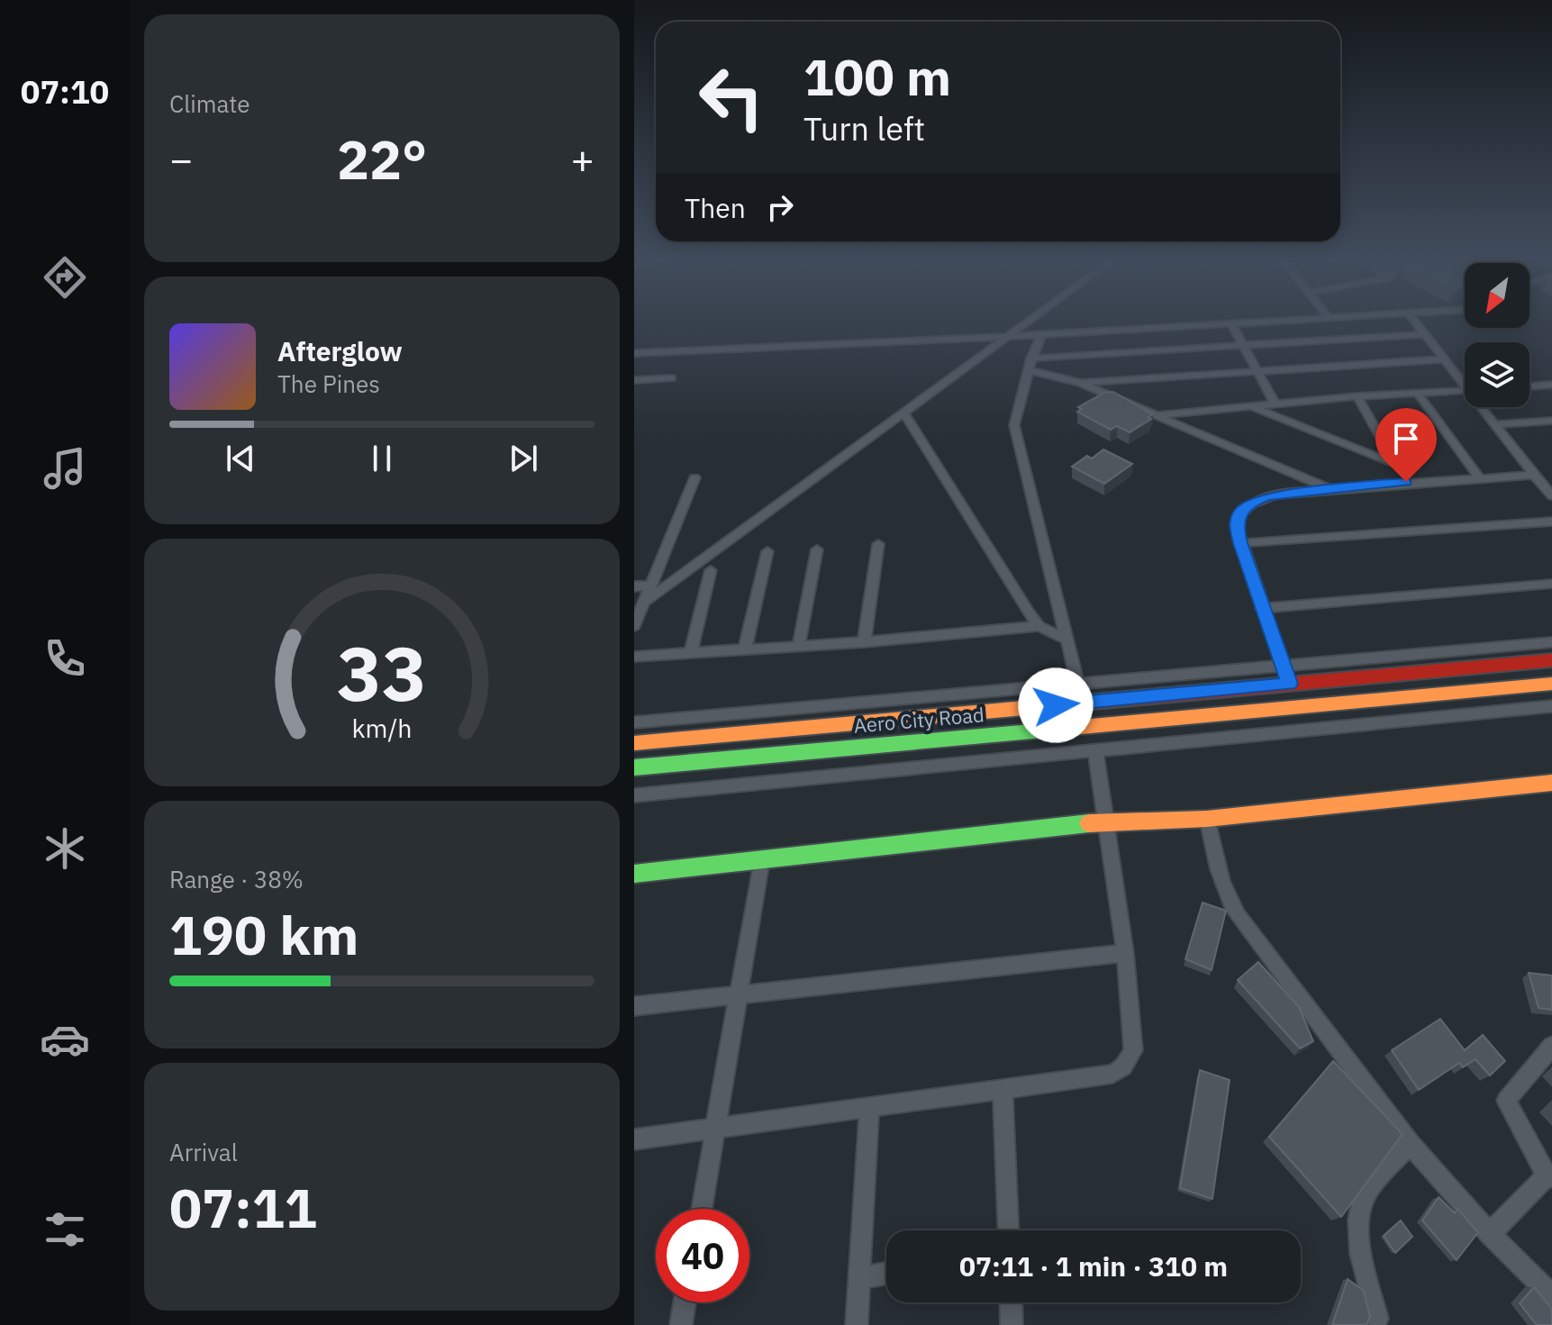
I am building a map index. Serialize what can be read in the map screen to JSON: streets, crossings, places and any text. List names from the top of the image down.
{
  "streets": {
    "street": ["Aero City Road"]
  },
  "north": "bottom left",
  "page": {
    "tabs": "07:10",
    "tile": [
      "Climate",
      ["Range · 38%", "190 km"],
      ["Arrival", "07:11"]
    ],
    "turn": ["100 m", "Turn left"],
    "heat": ["−", "22°", "+"],
    "then": "Then",
    "song": ["Afterglow", "The Pines"],
    "limit": "40",
    "trip": "07:11 · 1 min · 310 m",
    "gauge": ["33", "km/h"]
  }
}
